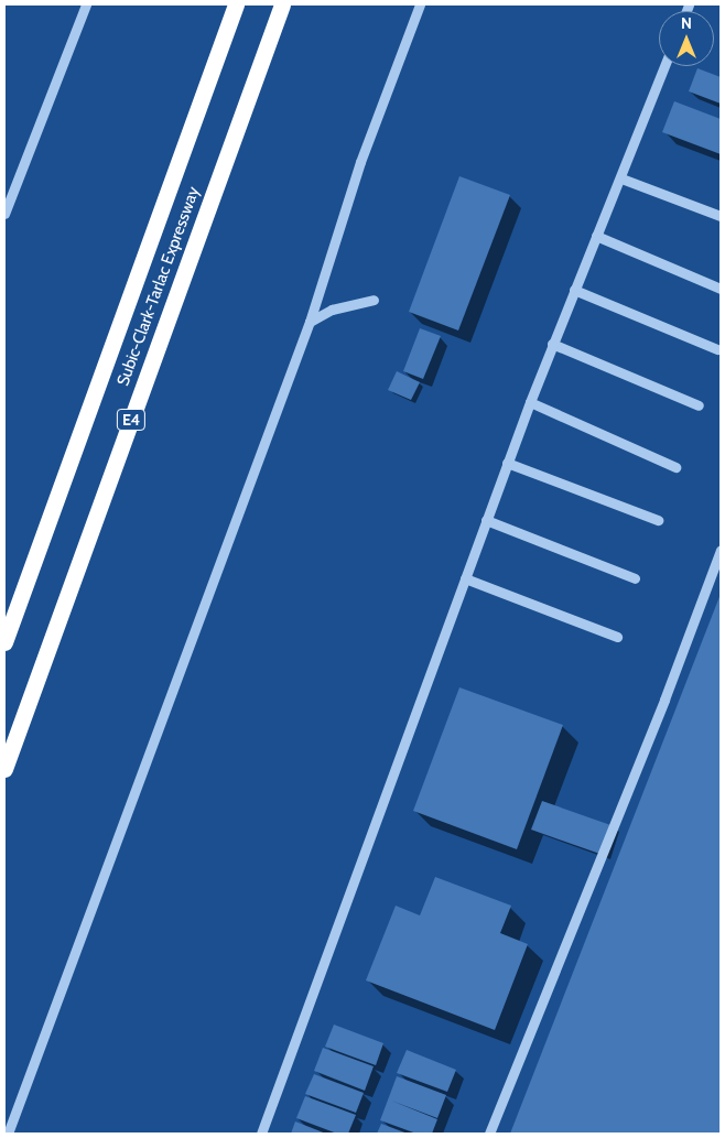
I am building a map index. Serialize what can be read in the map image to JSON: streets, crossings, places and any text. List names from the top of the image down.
{
  "streets": {
    "highway": ["Subic-Clark-Tarlac Expressway", "E4"]
  },
  "north": "top"
}
